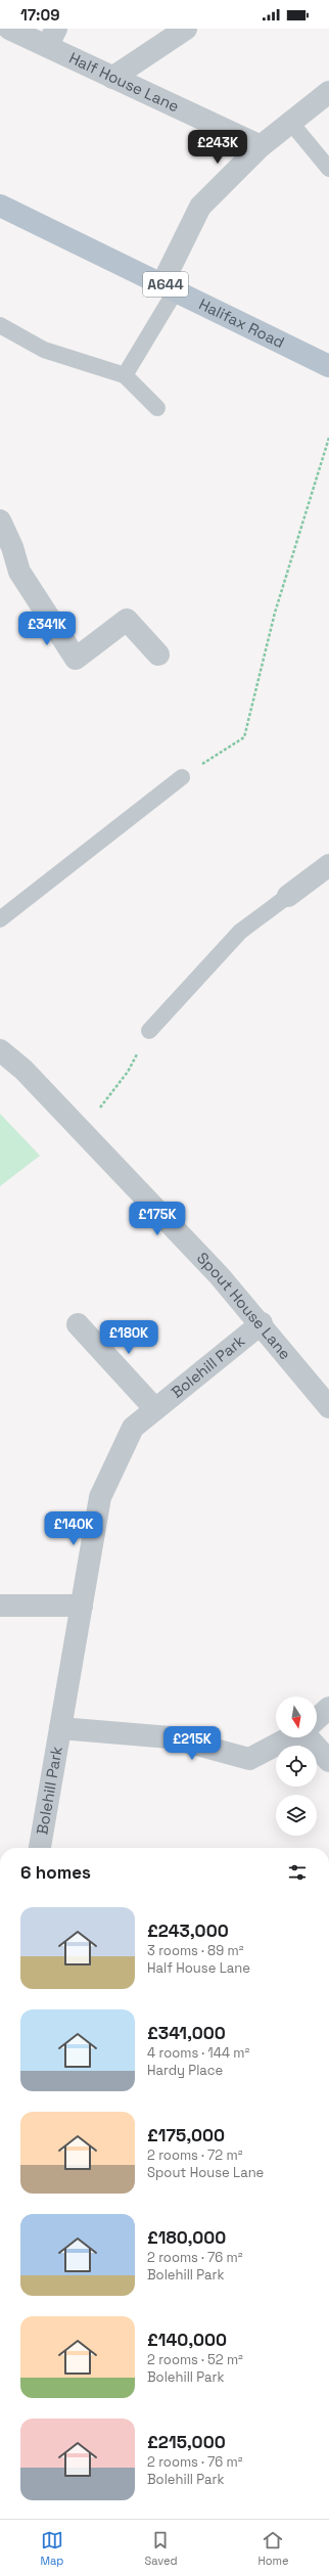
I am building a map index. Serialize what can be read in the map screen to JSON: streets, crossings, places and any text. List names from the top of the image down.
{
  "streets": {
    "main road": ["A644", "Halifax Road"],
    "street": ["Half House Lane", "Spout House Lane", "Bolehill Park"]
  },
  "crossings": [
    ["Spout House Lane", "Bolehill Park"]
  ],
  "north": "bottom",
  "page": {
    "status": "17:09",
    "price": [
      "£243K",
      "£341K",
      "£175K",
      "£180K",
      "£140K",
      "£215K"
    ],
    "heading": "6 homes",
    "list": [
      {
        "name": "£243,000",
        "note": "3 rooms · 89 m² · Half House Lane"
      },
      {
        "name": "£341,000",
        "note": "4 rooms · 144 m² · Hardy Place"
      },
      {
        "name": "£175,000",
        "note": "2 rooms · 72 m² · Spout House Lane"
      },
      {
        "name": "£180,000",
        "note": "2 rooms · 76 m² · Bolehill Park"
      },
      {
        "name": "£140,000",
        "note": "2 rooms · 52 m² · Bolehill Park"
      },
      {
        "name": "£215,000",
        "note": "2 rooms · 76 m² · Bolehill Park"
      }
    ],
    "tabs": ["Map", "Saved", "Home"]
  }
}
